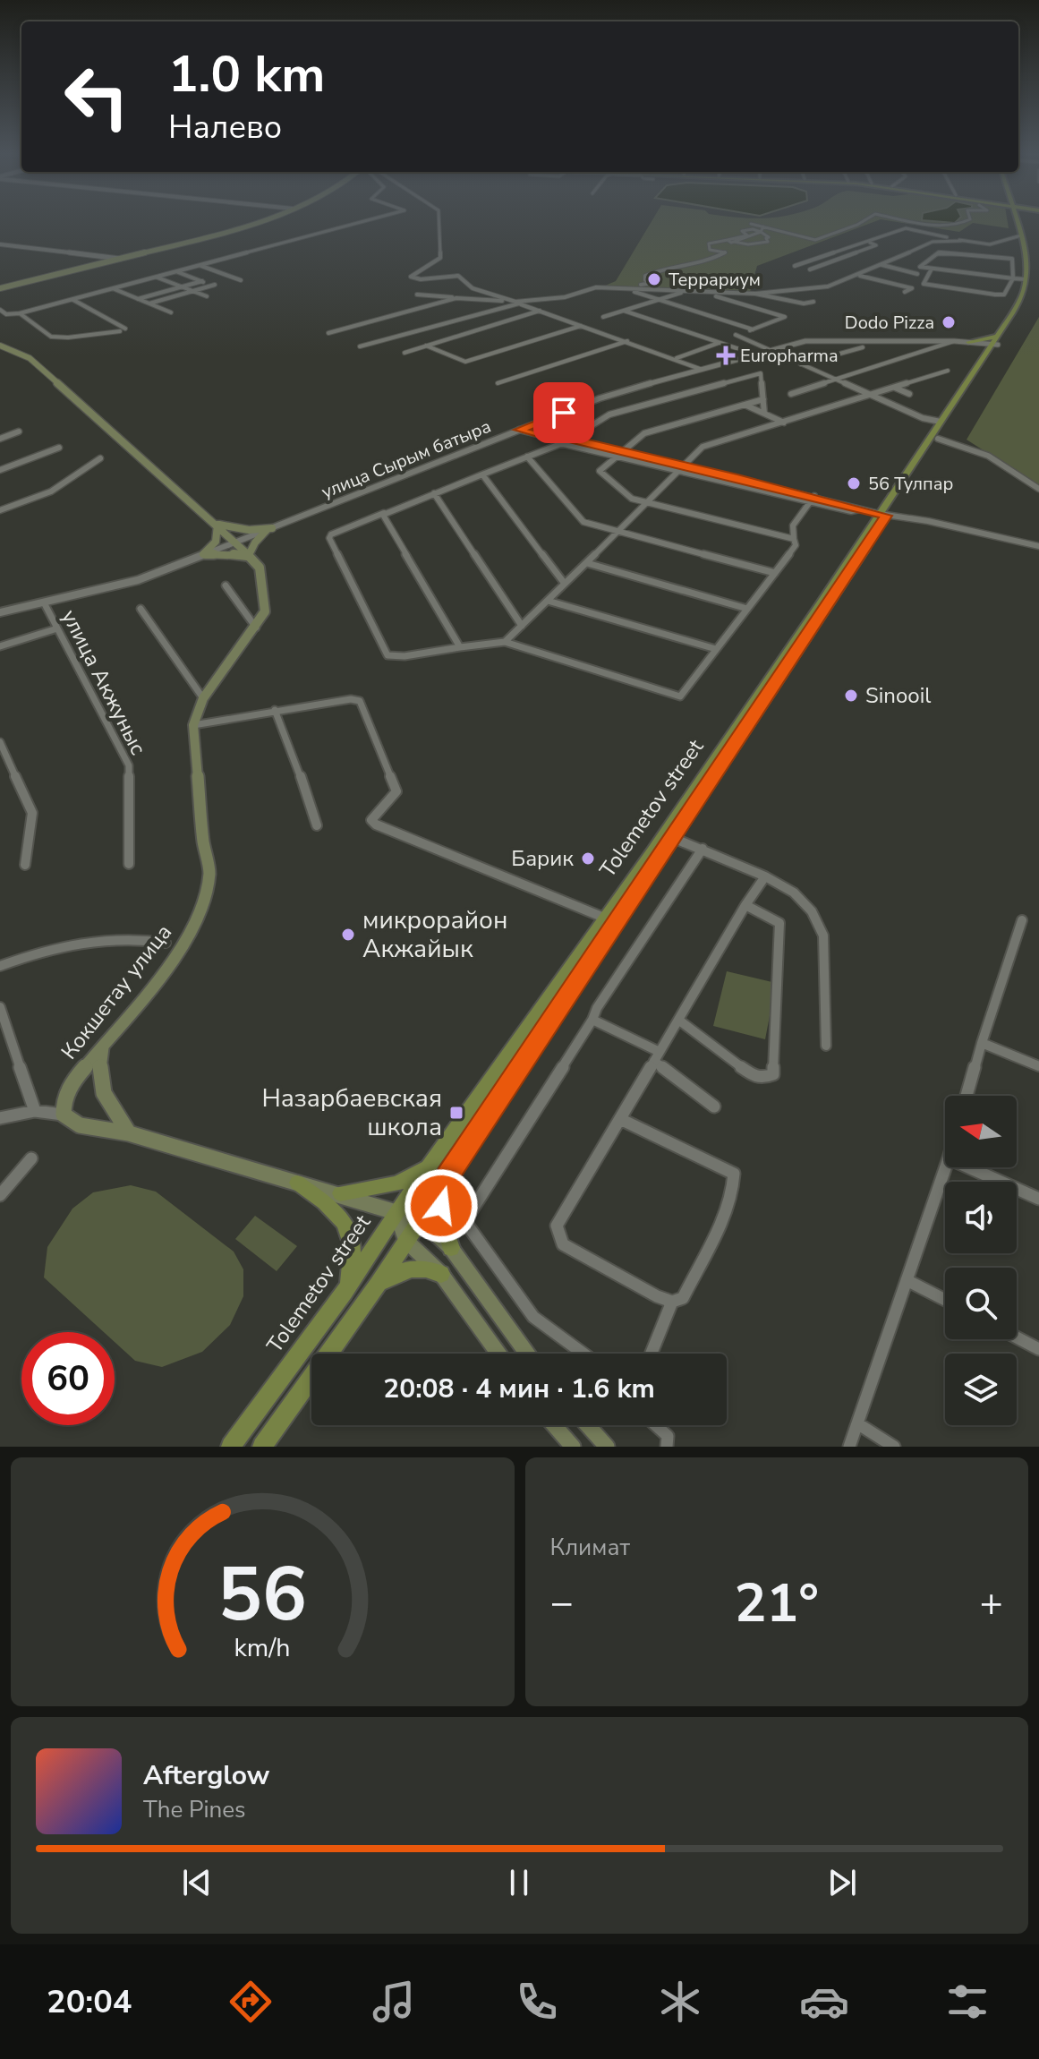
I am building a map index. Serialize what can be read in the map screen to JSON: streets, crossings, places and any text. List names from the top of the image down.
{
  "streets": {
    "main road": ["Tolemetov street", "Кокшетау улица"],
    "street": ["улица Сырым батыра", "улица Акжуныс"]
  },
  "crossings": [
    ["улица Сырым батыра", "улица Акжуныс"]
  ],
  "places": {
    "other": [
      "Террариум",
      "Dodo Pizza",
      "56 Тулпар",
      "Sinooil",
      "Барик",
      "микрорайон Акжайык"
    ],
    "health": ["Europharma"],
    "transit": ["Назарбаевская школа"]
  },
  "north": "left",
  "page": {
    "turn": ["1.0 km", "Налево"],
    "limit": "60",
    "trip": "20:08 · 4 мин · 1.6 km",
    "tile": "Климат",
    "heat": ["−", "21°", "+"],
    "song": ["Afterglow", "The Pines"],
    "tabs": "20:04",
    "gauge": ["56", "km/h"]
  }
}
